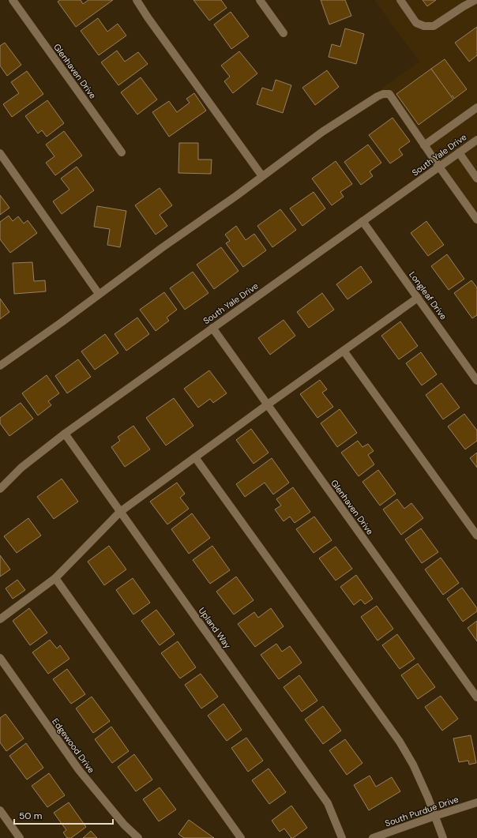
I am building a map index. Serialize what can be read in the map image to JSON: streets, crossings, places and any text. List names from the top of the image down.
{
  "streets": {
    "street": [
      "Glenhaven Drive",
      "South Yale Drive",
      "Longleaf Drive",
      "Upland Way",
      "Edgewood Drive",
      "South Purdue Drive"
    ]
  },
  "crossings": [
    ["Glenhaven Drive", "South Yale Drive"],
    ["South Yale Drive", "Longleaf Drive"],
    ["South Yale Drive", "Upland Way"]
  ],
  "scale_bar": "50 m"
}
